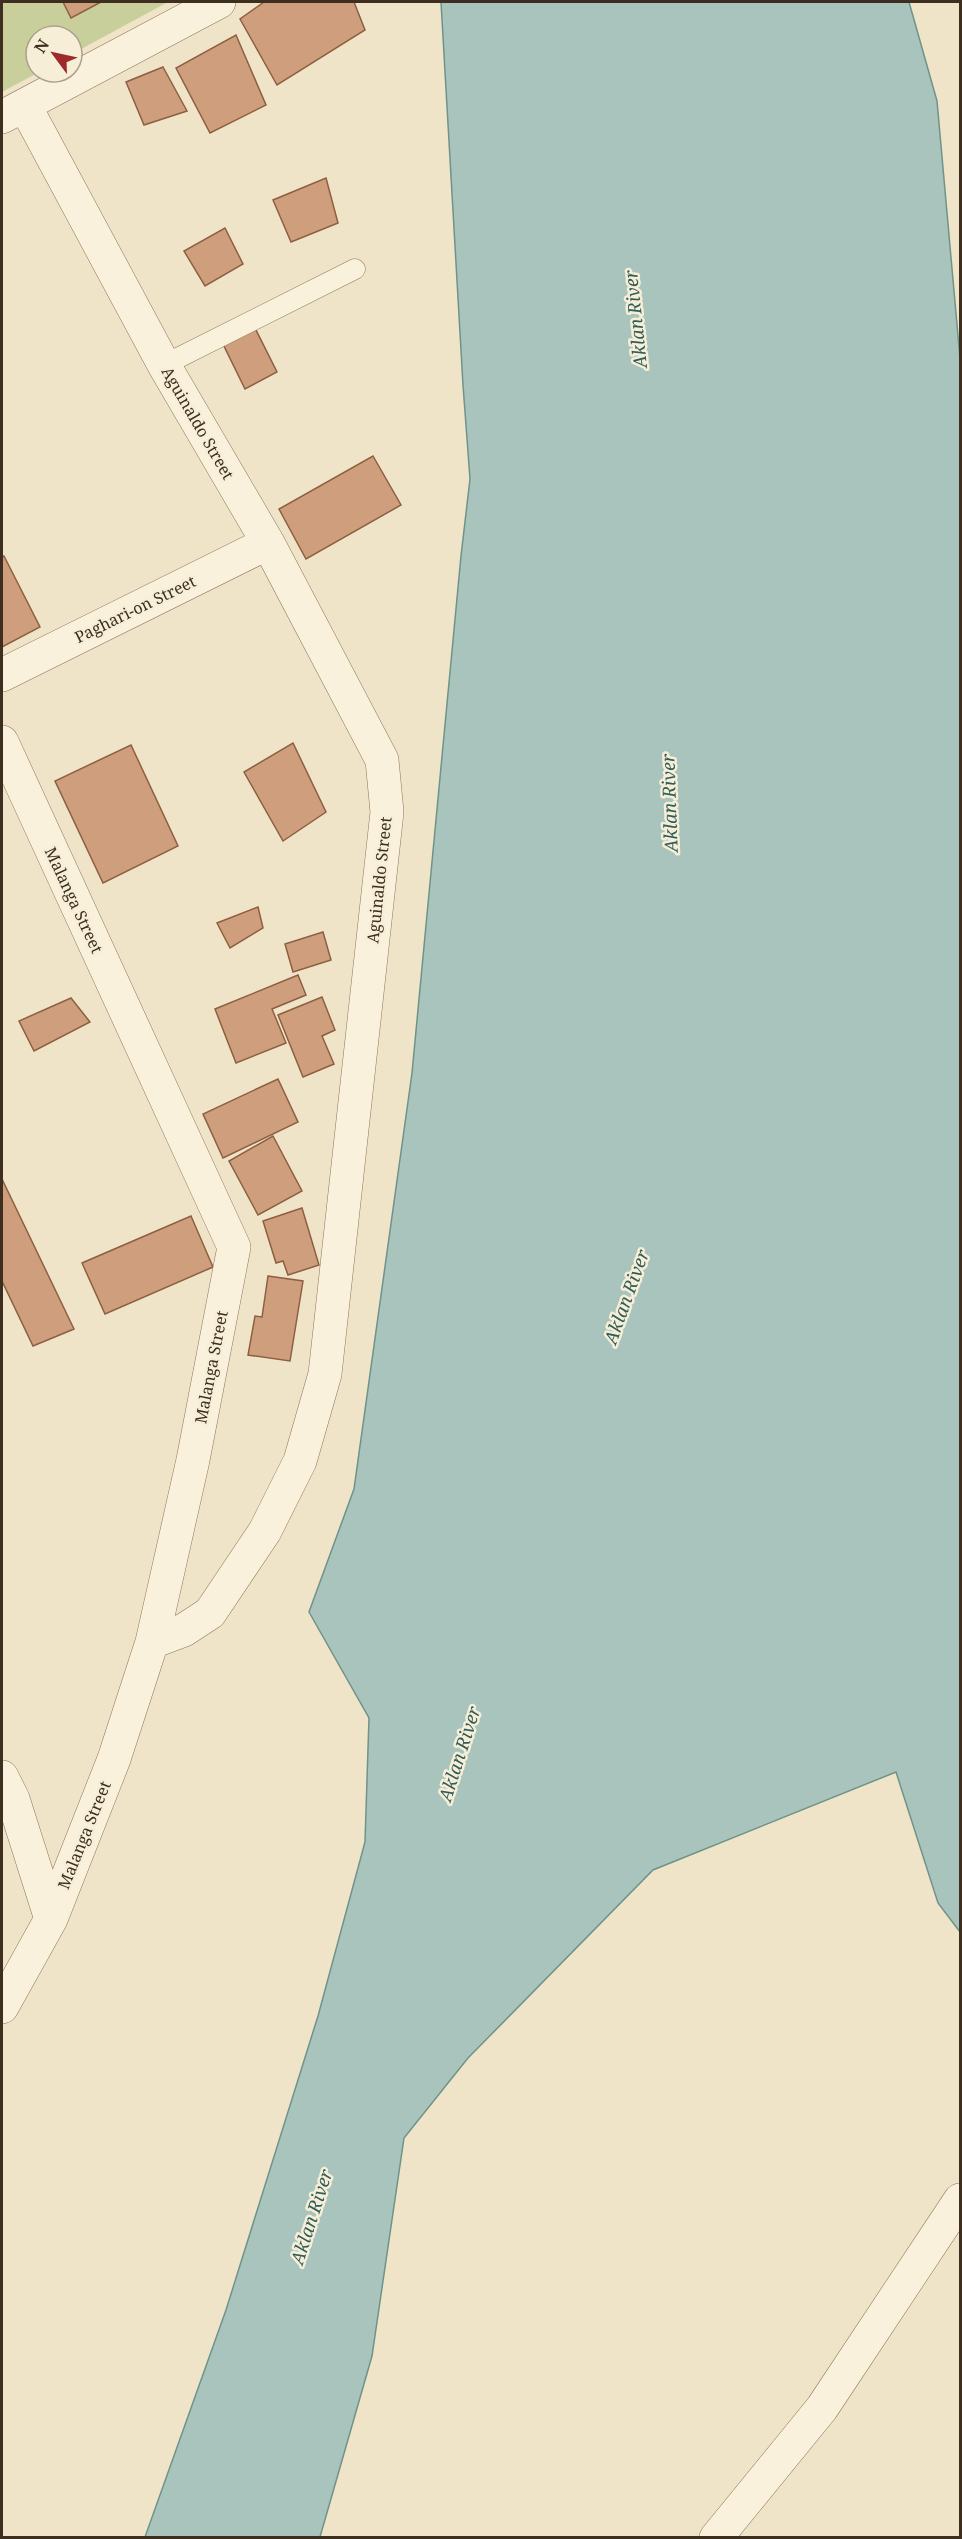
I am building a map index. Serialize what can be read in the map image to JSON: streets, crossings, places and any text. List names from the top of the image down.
{
  "streets": {
    "street": ["Aguinaldo Street", "Paghari-on Street", "Malanga Street"]
  },
  "crossings": [
    ["Aguinaldo Street", "Paghari-on Street"],
    ["Aguinaldo Street", "Malanga Street"]
  ],
  "water": ["Aklan River"],
  "north": "top left"
}
